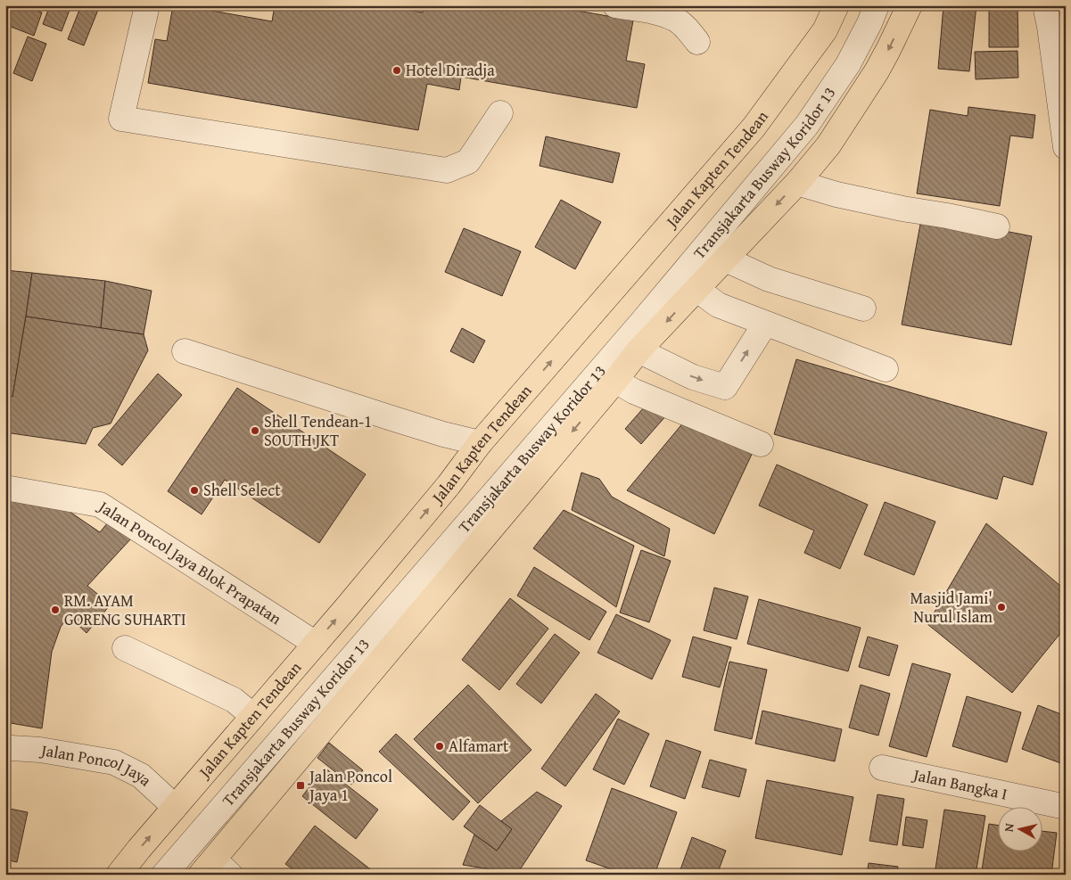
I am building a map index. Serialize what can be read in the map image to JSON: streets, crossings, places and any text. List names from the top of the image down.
{
  "streets": {
    "main road": ["Jalan Kapten Tendean"],
    "street": [
      "Transjakarta Busway Koridor 13",
      "Jalan Poncol Jaya Blok Prapatan",
      "Jalan Poncol Jaya",
      "Jalan Bangka I"
    ]
  },
  "crossings": [
    ["Jalan Kapten Tendean", "Jalan Poncol Jaya Blok Prapatan"],
    ["Jalan Kapten Tendean", "Jalan Poncol Jaya"]
  ],
  "places": {
    "other": [
      "Hotel Diradja",
      "Shell Tendean-1 SOUTH JKT",
      "Shell Select",
      "Masjid Jami' Nurul Islam",
      "RM. AYAM GORENG SUHARTI",
      "Alfamart"
    ],
    "transit": ["Jalan Poncol Jaya 1"]
  },
  "north": "left"
}
